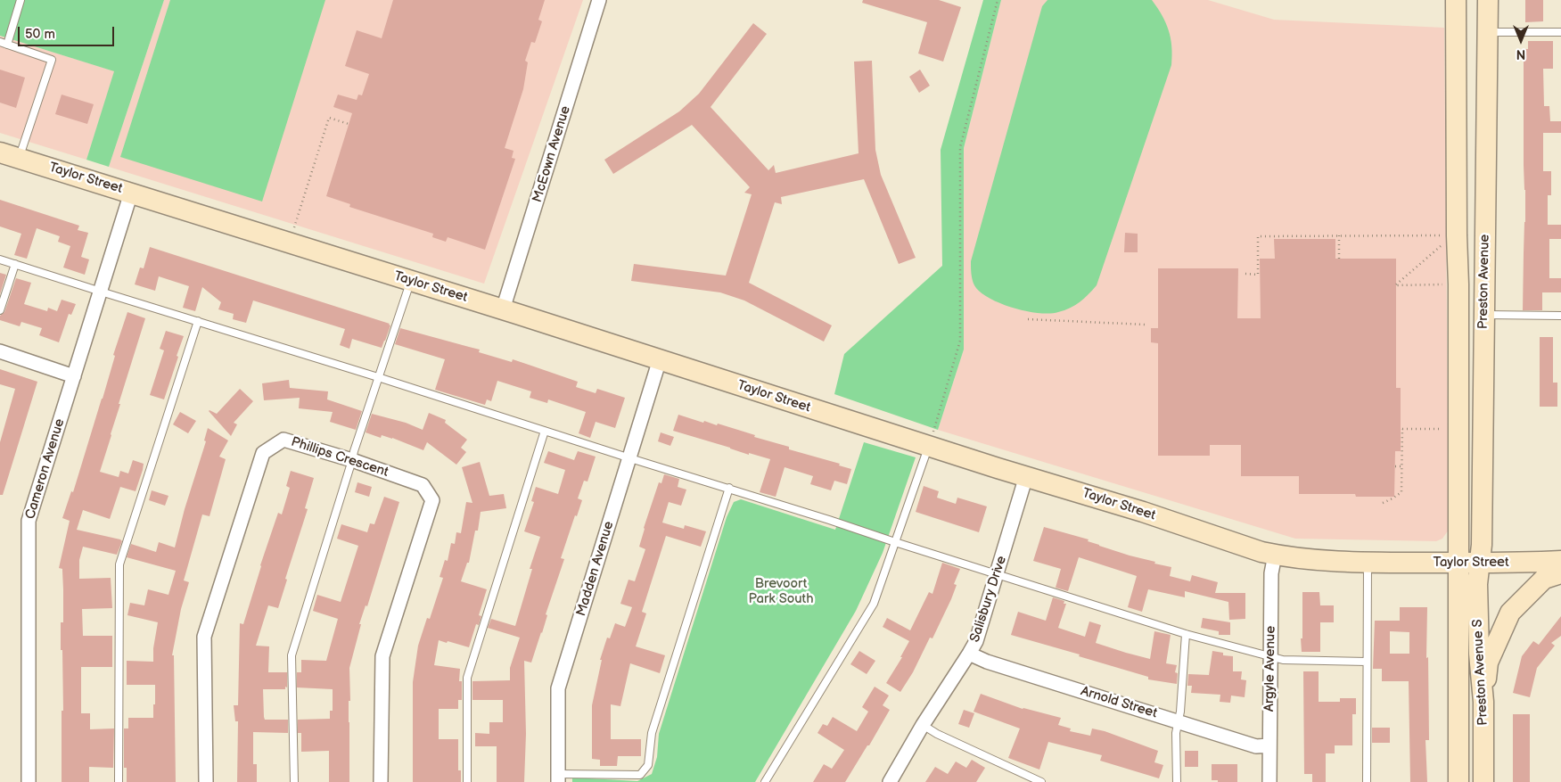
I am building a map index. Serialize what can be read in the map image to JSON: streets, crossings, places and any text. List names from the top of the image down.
{
  "streets": {
    "main road": ["Taylor Street", "Preston Avenue", "Preston Avenue S"],
    "street": [
      "McEown Avenue",
      "Phillips Crescent",
      "Cameron Avenue",
      "Madden Avenue",
      "Salisbury Drive",
      "Argyle Avenue",
      "Arnold Street"
    ]
  },
  "crossings": [
    ["McEown Avenue", "Taylor Street"],
    ["Taylor Street", "Preston Avenue"],
    ["Taylor Street", "Cameron Avenue"],
    ["Taylor Street", "Madden Avenue"],
    ["Taylor Street", "Salisbury Drive"],
    ["Taylor Street", "Argyle Avenue"],
    ["Taylor Street", "Preston Avenue S"],
    ["Preston Avenue", "Preston Avenue S"],
    ["Salisbury Drive", "Arnold Street"],
    ["Argyle Avenue", "Arnold Street"]
  ],
  "parks": ["Brevoort Park South"],
  "scale_bar": "50 m",
  "north": "bottom"
}
